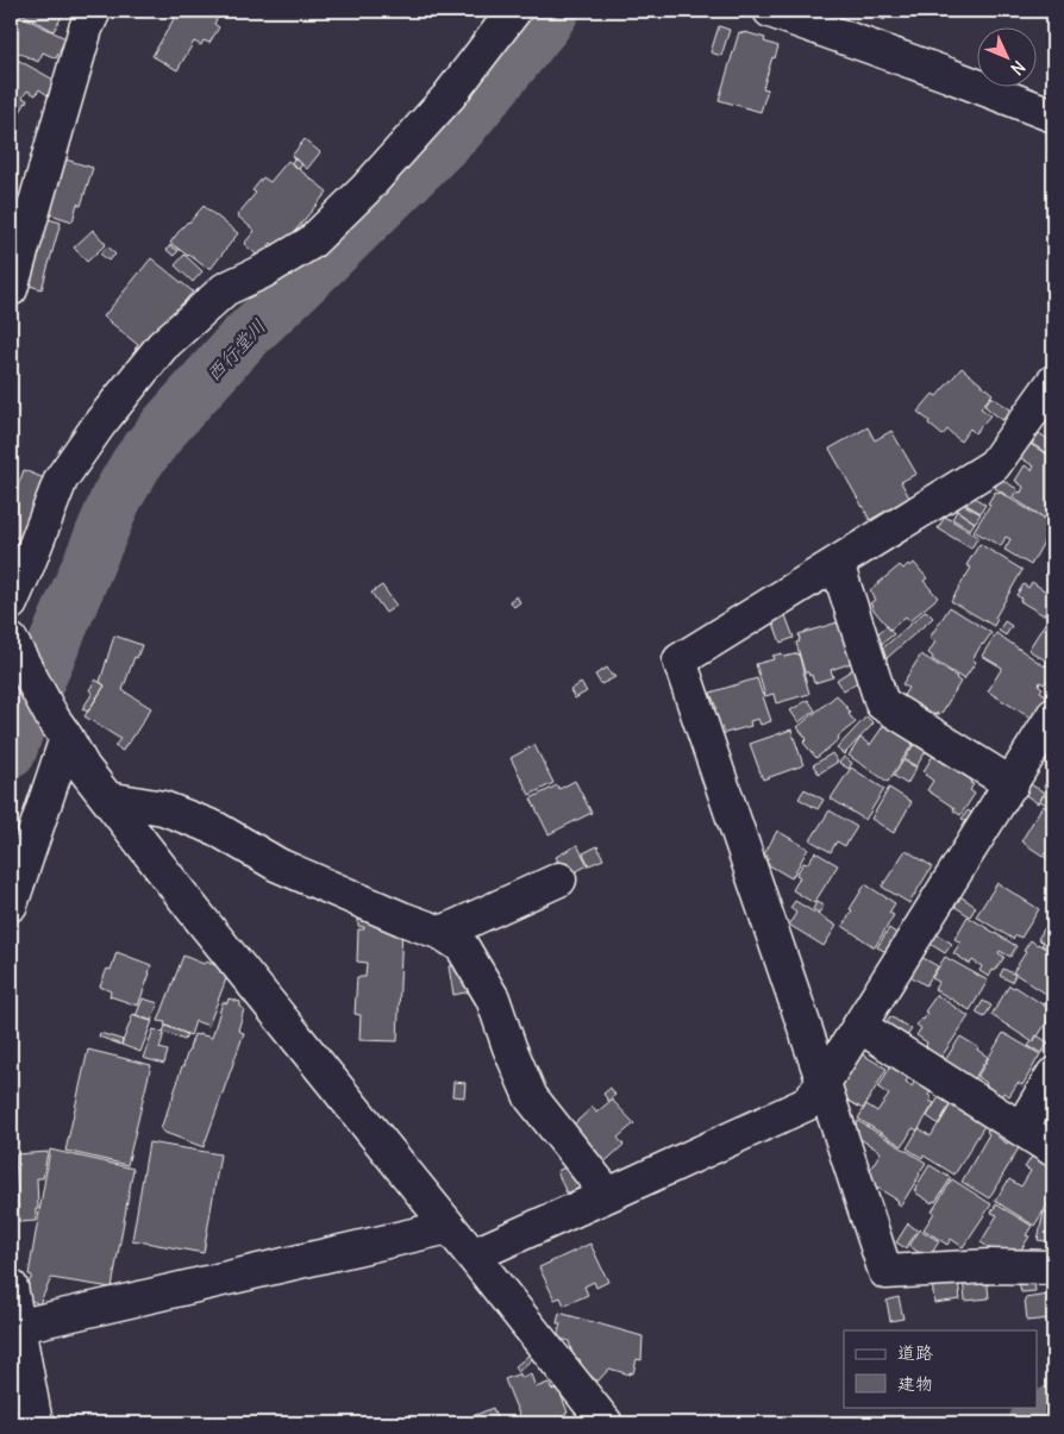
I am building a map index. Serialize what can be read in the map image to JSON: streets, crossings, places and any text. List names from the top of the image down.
{
  "water": ["西行堂川"],
  "legend": ["道路", "建物"],
  "north": "bottom right"
}
